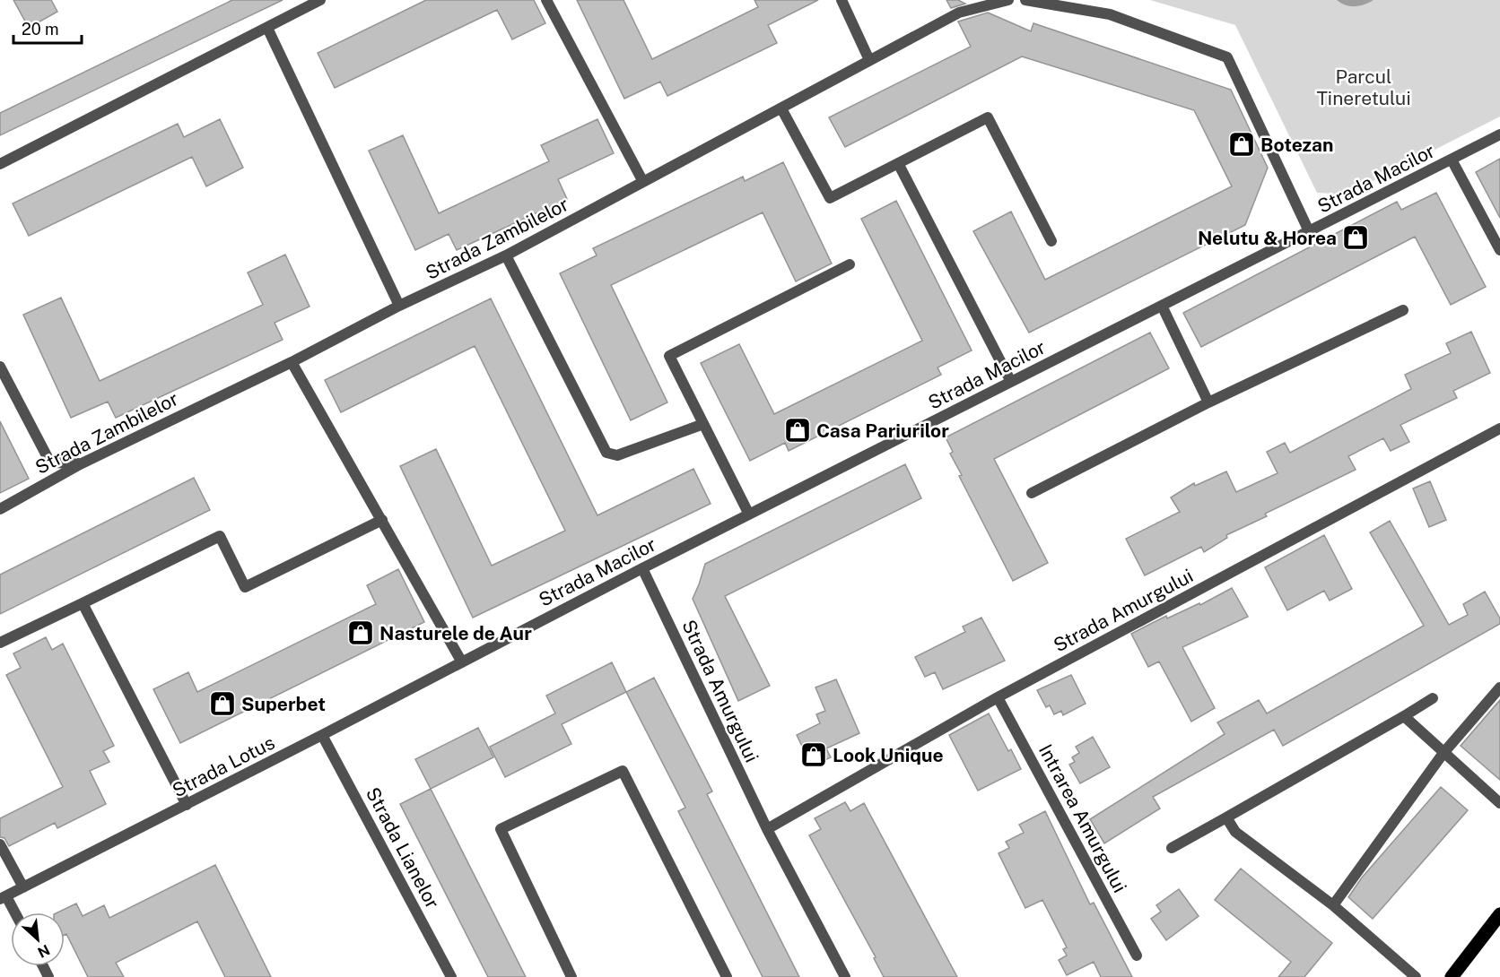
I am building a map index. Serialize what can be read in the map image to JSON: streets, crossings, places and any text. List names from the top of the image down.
{
  "streets": {
    "street": [
      "Strada Macilor",
      "Strada Zambilelor",
      "Strada Amurgului",
      "Strada Lotus",
      "Intrarea Amurgului",
      "Strada Lianelor"
    ]
  },
  "crossings": [
    ["Strada Macilor", "Strada Amurgului"],
    ["Strada Macilor", "Strada Lotus"],
    ["Strada Amurgului", "Intrarea Amurgului"],
    ["Strada Lotus", "Strada Lianelor"]
  ],
  "parks": ["Parcul Tineretului"],
  "places": {
    "shop": [
      "Botezan",
      "Nelutu & Horea",
      "Casa Pariurilor",
      "Nasturele de Aur",
      "Superbet",
      "Look Unique"
    ]
  },
  "scale_bar": "20 m",
  "north": "bottom right"
}
